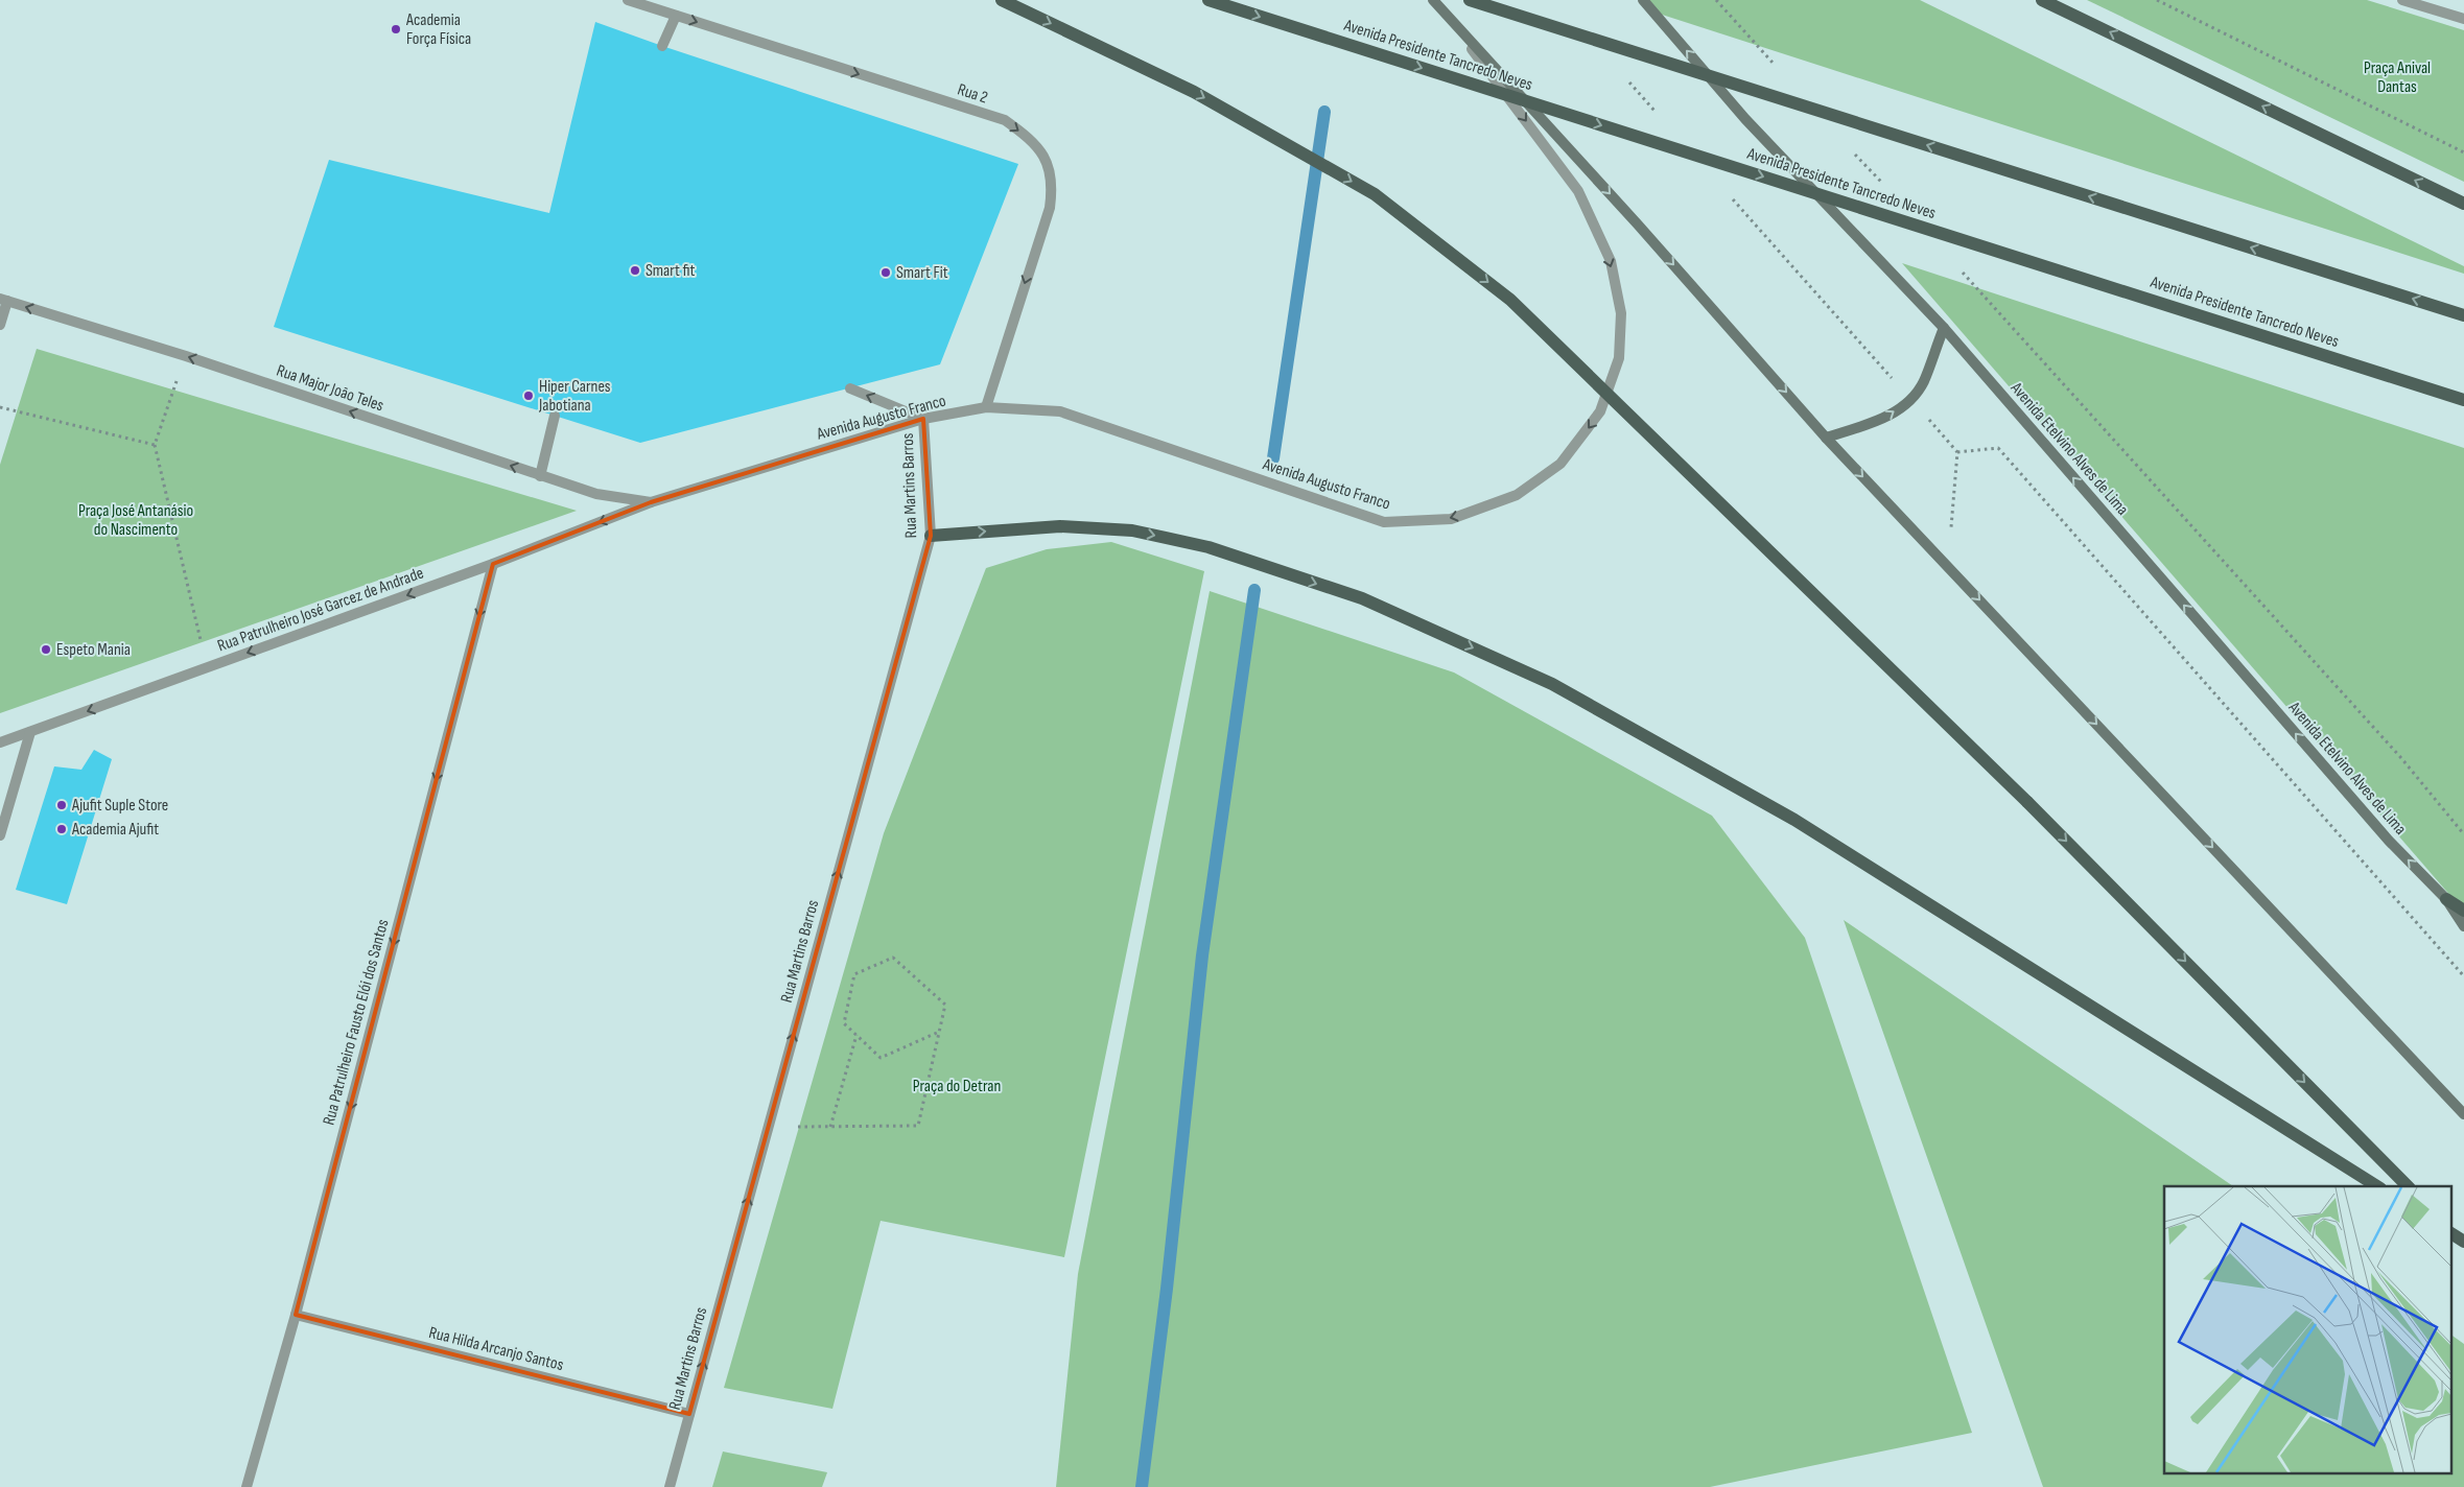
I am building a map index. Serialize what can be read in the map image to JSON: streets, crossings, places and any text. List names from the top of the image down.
{
  "streets": {
    "main road": ["Avenida Presidente Tancredo Neves", "Avenida Augusto Franco", "Avenida Etelvino Alves de Lima"],
    "street": [
      "Rua 2",
      "Rua Major João Teles",
      "Rua Martins Barros",
      "Rua Patrulheiro José Garcez de Andrade",
      "Rua Patrulheiro Fausto Elói dos Santos",
      "Rua Hilda Arcanjo Santos"
    ]
  },
  "crossings": [
    ["Rua 2", "Avenida Augusto Franco"],
    ["Rua Major João Teles", "Avenida Augusto Franco"],
    ["Rua Major João Teles", "Rua Patrulheiro José Garcez de Andrade"],
    ["Avenida Augusto Franco", "Rua Martins Barros"],
    ["Avenida Augusto Franco", "Rua Patrulheiro José Garcez de Andrade"],
    ["Rua Martins Barros", "Rua Hilda Arcanjo Santos"],
    ["Rua Patrulheiro José Garcez de Andrade", "Rua Patrulheiro Fausto Elói dos Santos"],
    ["Rua Patrulheiro Fausto Elói dos Santos", "Rua Hilda Arcanjo Santos"]
  ],
  "one_way": [
    "Rua Major João Teles",
    "Avenida Etelvino Alves de Lima",
    "Rua Martins Barros",
    "Rua Patrulheiro José Garcez de Andrade",
    "Rua Patrulheiro Fausto Elói dos Santos"
  ],
  "parks": ["Praça Anival Dantas", "Praça José Antanásio do Nascimento", "Praça do Detran"],
  "places": [
    "Academia Força Física",
    "Smart fit",
    "Smart Fit",
    "Hiper Carnes Jabotiana",
    "Espeto Mania",
    "Ajufit Suple Store",
    "Academia Ajufit"
  ]
}
